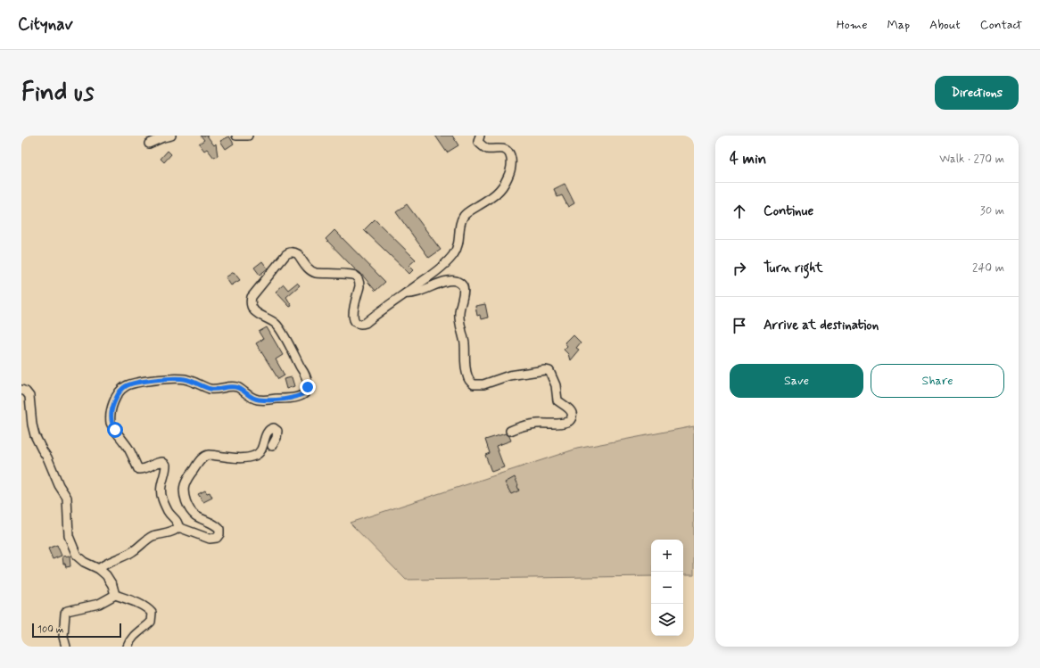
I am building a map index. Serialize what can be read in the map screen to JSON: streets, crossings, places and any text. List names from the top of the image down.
{
  "scale_bar": "100 m",
  "page": {
    "header": "Citynav",
    "nav": [
      "Home",
      "Map",
      "About",
      "Contact"
    ],
    "buttons": [
      "Directions",
      ["Save", "Share"]
    ],
    "title": "Find us",
    "heading": ["4 min", "Walk · 270 m"],
    "list": [
      ["Continue", "30 m"],
      ["Turn right", "240 m"],
      "Arrive at destination"
    ],
    "map_buttons": ["+", "−"],
    "scale": "100 m"
  }
}
